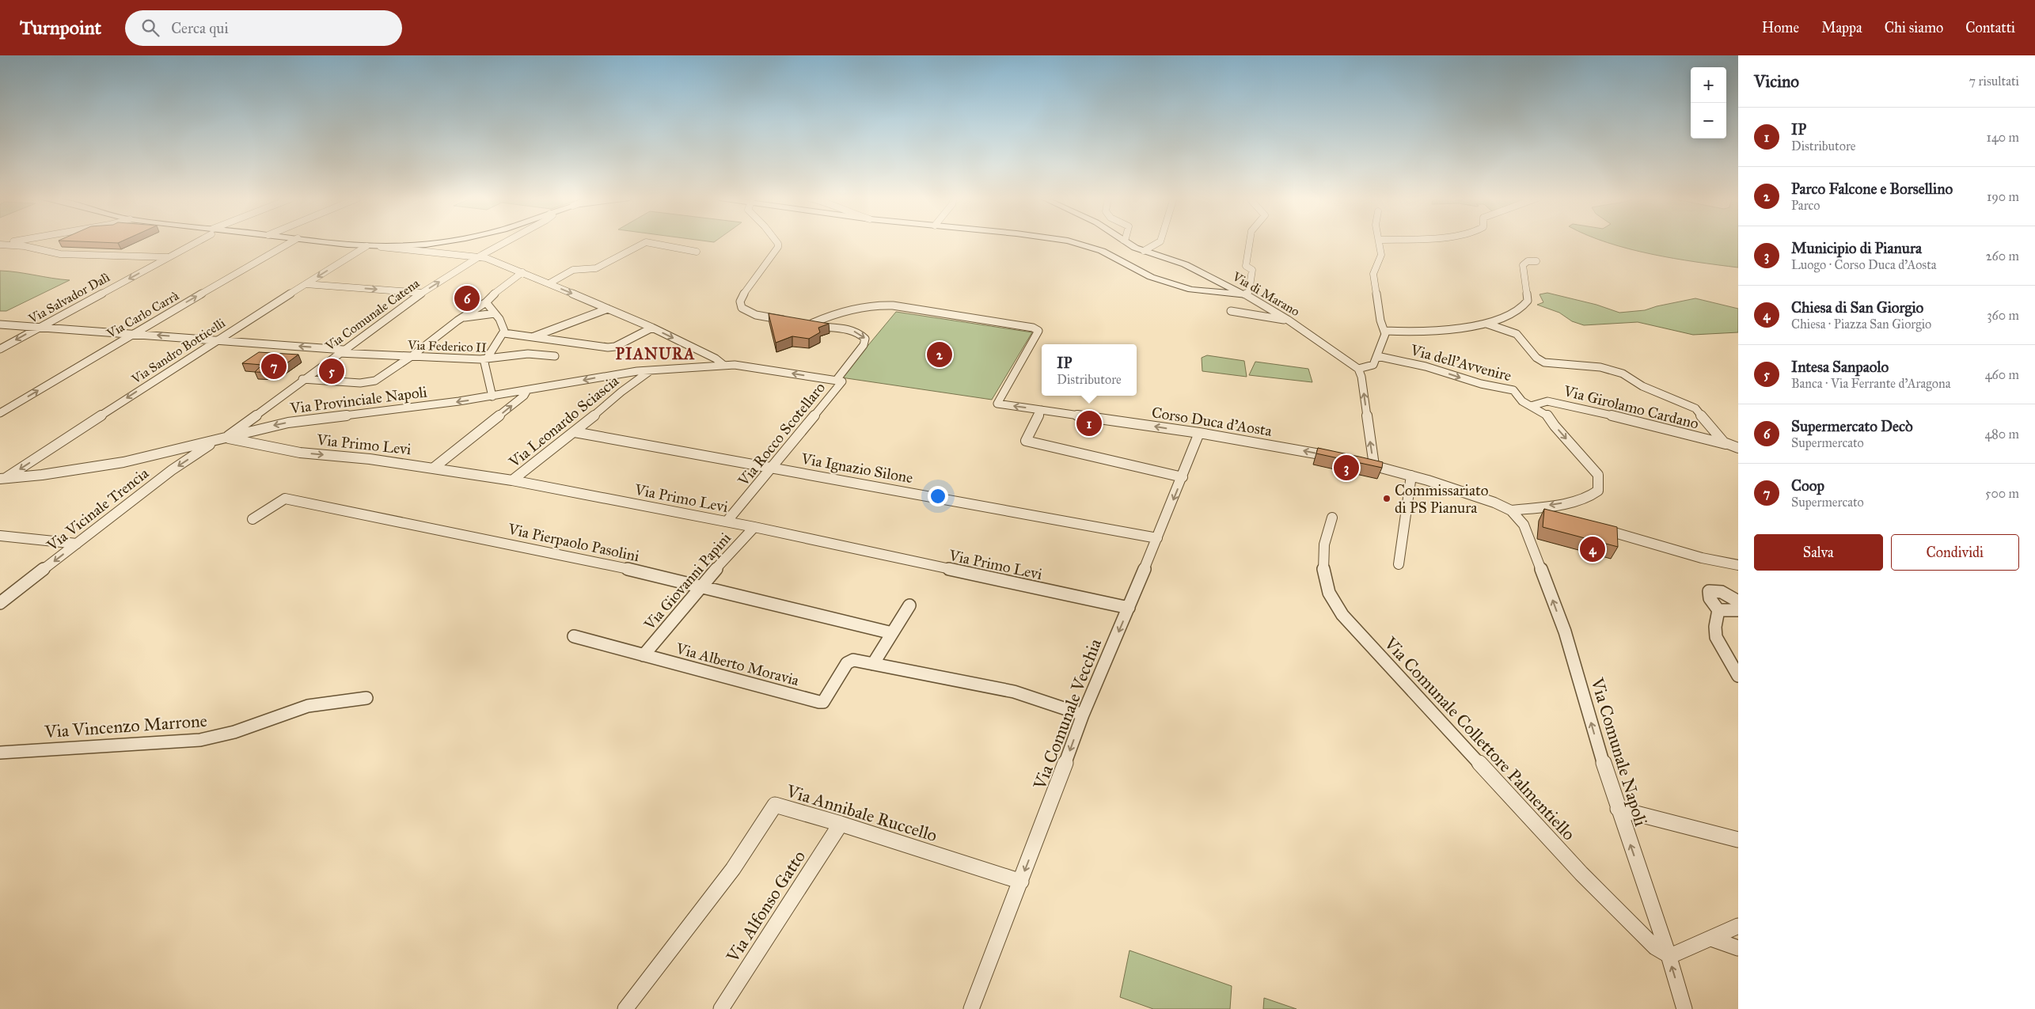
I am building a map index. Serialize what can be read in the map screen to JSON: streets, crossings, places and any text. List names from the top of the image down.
{
  "streets": {
    "street": [
      "Via di Marano",
      "Via Salvador Dalì",
      "Via Carlo Carrà",
      "Via Comunale Catena",
      "Via Federico II",
      "Via Sandro Botticelli",
      "Via dell'Avvenire",
      "Via Provinciale Napoli",
      "Via Girolamo Cardano",
      "Via Leonardo Sciascia",
      "Corso Duca d'Aosta",
      "Via Rocco Scotellaro",
      "Via Primo Levi",
      "Via Ignazio Silone",
      "Via Vicinale Trencia",
      "Via Pierpaolo Pasolini",
      "Via Giovanni Papini",
      "Via Alberto Moravia",
      "Via Comunale Vecchia",
      "Via Vincenzo Marrone",
      "Via Comunale Collettore Palmentiello",
      "Via Comunale Napoli",
      "Via Annibale Ruccello",
      "Via Alfonso Gatto"
    ]
  },
  "crossings": [
    ["Via Salvador Dalì", "Via Federico II"],
    ["Via Carlo Carrà", "Via Federico II"],
    ["Via Comunale Catena", "Via Federico II"],
    ["Via Comunale Catena", "Via Provinciale Napoli"],
    ["Via Comunale Catena", "Via Primo Levi"],
    ["Via Federico II", "Via Sandro Botticelli"],
    ["Via Sandro Botticelli", "Via Provinciale Napoli"],
    ["Via dell'Avvenire", "Via Girolamo Cardano"],
    ["Via dell'Avvenire", "Via Comunale Napoli"],
    ["Via Provinciale Napoli", "Via Leonardo Sciascia"],
    ["Via Provinciale Napoli", "Via Primo Levi"],
    ["Via Provinciale Napoli", "Via Vicinale Trencia"],
    ["Via Leonardo Sciascia", "Via Primo Levi"],
    ["Via Leonardo Sciascia", "Via Ignazio Silone"],
    ["Corso Duca d'Aosta", "Via Rocco Scotellaro"],
    ["Corso Duca d'Aosta", "Via Comunale Vecchia"],
    ["Via Rocco Scotellaro", "Via Primo Levi"],
    ["Via Rocco Scotellaro", "Via Ignazio Silone"],
    ["Via Primo Levi", "Via Giovanni Papini"],
    ["Via Primo Levi", "Via Comunale Vecchia"],
    ["Via Ignazio Silone", "Via Comunale Vecchia"],
    ["Via Pierpaolo Pasolini", "Via Giovanni Papini"],
    ["Via Giovanni Papini", "Via Alberto Moravia"],
    ["Via Alberto Moravia", "Via Comunale Vecchia"],
    ["Via Comunale Vecchia", "Via Annibale Ruccello"],
    ["Via Comunale Collettore Palmentiello", "Via Comunale Napoli"],
    ["Via Annibale Ruccello", "Via Alfonso Gatto"]
  ],
  "one_way": [
    "Via Salvador Dalì",
    "Via Carlo Carrà",
    "Via Sandro Botticelli",
    "Corso Duca d'Aosta",
    "Via Vicinale Trencia",
    "Via Comunale Vecchia",
    "Via Comunale Napoli"
  ],
  "districts": ["PIANURA"],
  "places": ["Commissariato di PS Pianura"],
  "page": {
    "header": "Turnpoint",
    "search": "Cerca qui",
    "nav": [
      "Home",
      "Mappa",
      "Chi siamo",
      "Contatti"
    ],
    "heading": ["Vicino", "7 risultati"],
    "map_buttons": ["+", "−"],
    "list": [
      {
        "mark": "1",
        "name": "IP",
        "note": "Distributore",
        "value": "140 m"
      },
      {
        "mark": "2",
        "name": "Parco Falcone e Borsellino",
        "note": "Parco",
        "value": "190 m"
      },
      {
        "mark": "3",
        "name": "Municipio di Pianura",
        "note": "Luogo · Corso Duca d'Aosta",
        "value": "260 m"
      },
      {
        "mark": "4",
        "name": "Chiesa di San Giorgio",
        "note": "Chiesa · Piazza San Giorgio",
        "value": "360 m"
      },
      {
        "mark": "5",
        "name": "Intesa Sanpaolo",
        "note": "Banca · Via Ferrante d'Aragona",
        "value": "460 m"
      },
      {
        "mark": "6",
        "name": "Supermercato Decò",
        "note": "Supermercato",
        "value": "480 m"
      },
      {
        "mark": "7",
        "name": "Coop",
        "note": "Supermercato",
        "value": "500 m"
      }
    ],
    "pins": [
      "6",
      "2",
      "7",
      "5",
      "1",
      "3",
      "4"
    ],
    "popup": ["IP", "Distributore"],
    "buttons": ["Salva", "Condividi"]
  }
}
